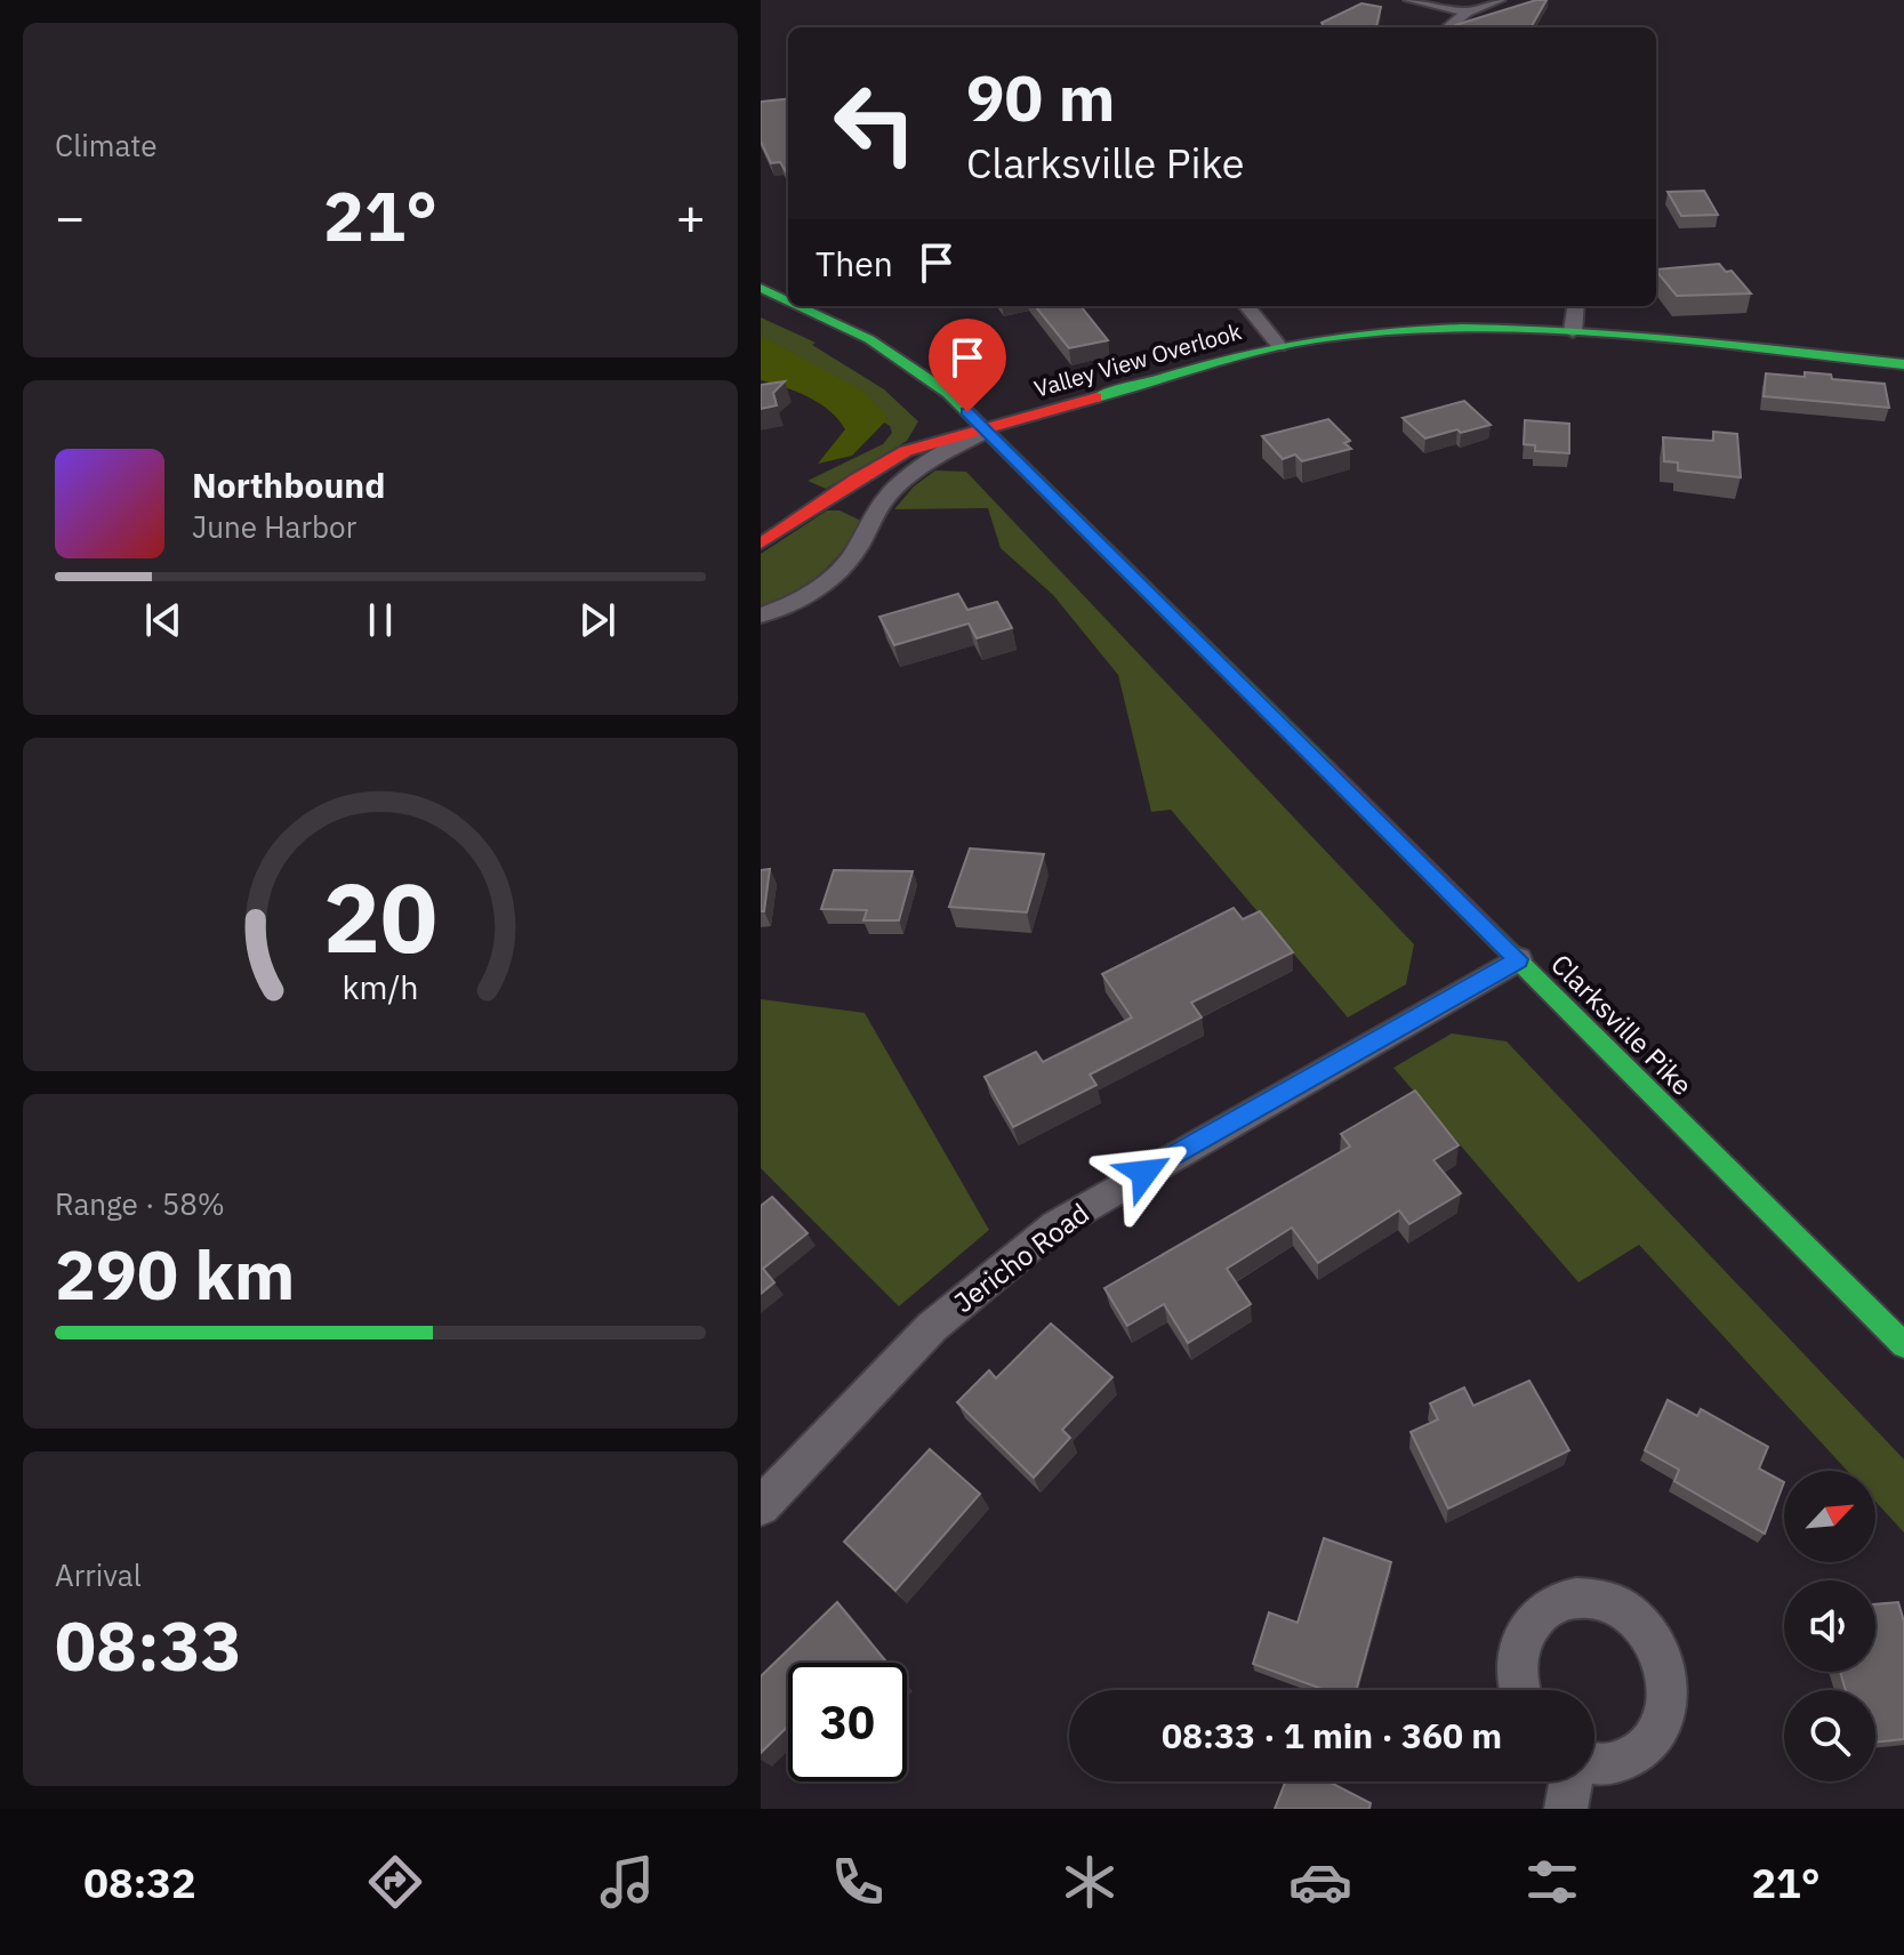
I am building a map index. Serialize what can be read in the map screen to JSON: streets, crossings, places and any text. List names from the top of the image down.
{
  "streets": {
    "main road": ["Valley View Overlook", "Clarksville Pike"],
    "street": ["Jericho Road"]
  },
  "crossings": [
    ["Valley View Overlook", "Clarksville Pike"],
    ["Clarksville Pike", "Jericho Road"]
  ],
  "north": "top right",
  "page": {
    "tile": [
      "Climate",
      ["Range · 58%", "290 km"],
      ["Arrival", "08:33"]
    ],
    "turn": ["90 m", "Clarksville Pike"],
    "heat": ["−", "21°", "+"],
    "then": "Then",
    "song": ["Northbound", "June Harbor"],
    "limit": "30",
    "trip": "08:33 · 1 min · 360 m",
    "tabs": ["08:32", "21°"],
    "gauge": ["20", "km/h"]
  }
}
